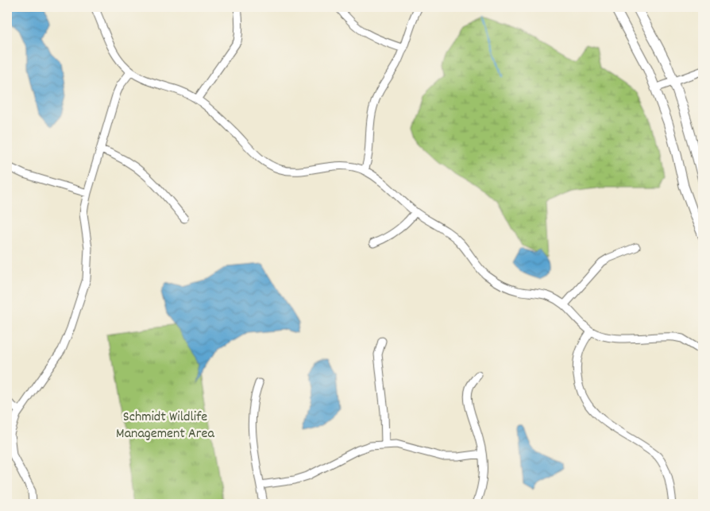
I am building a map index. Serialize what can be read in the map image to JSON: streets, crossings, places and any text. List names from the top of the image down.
{
  "parks": ["Schmidt Wildlife Management Area"]
}
